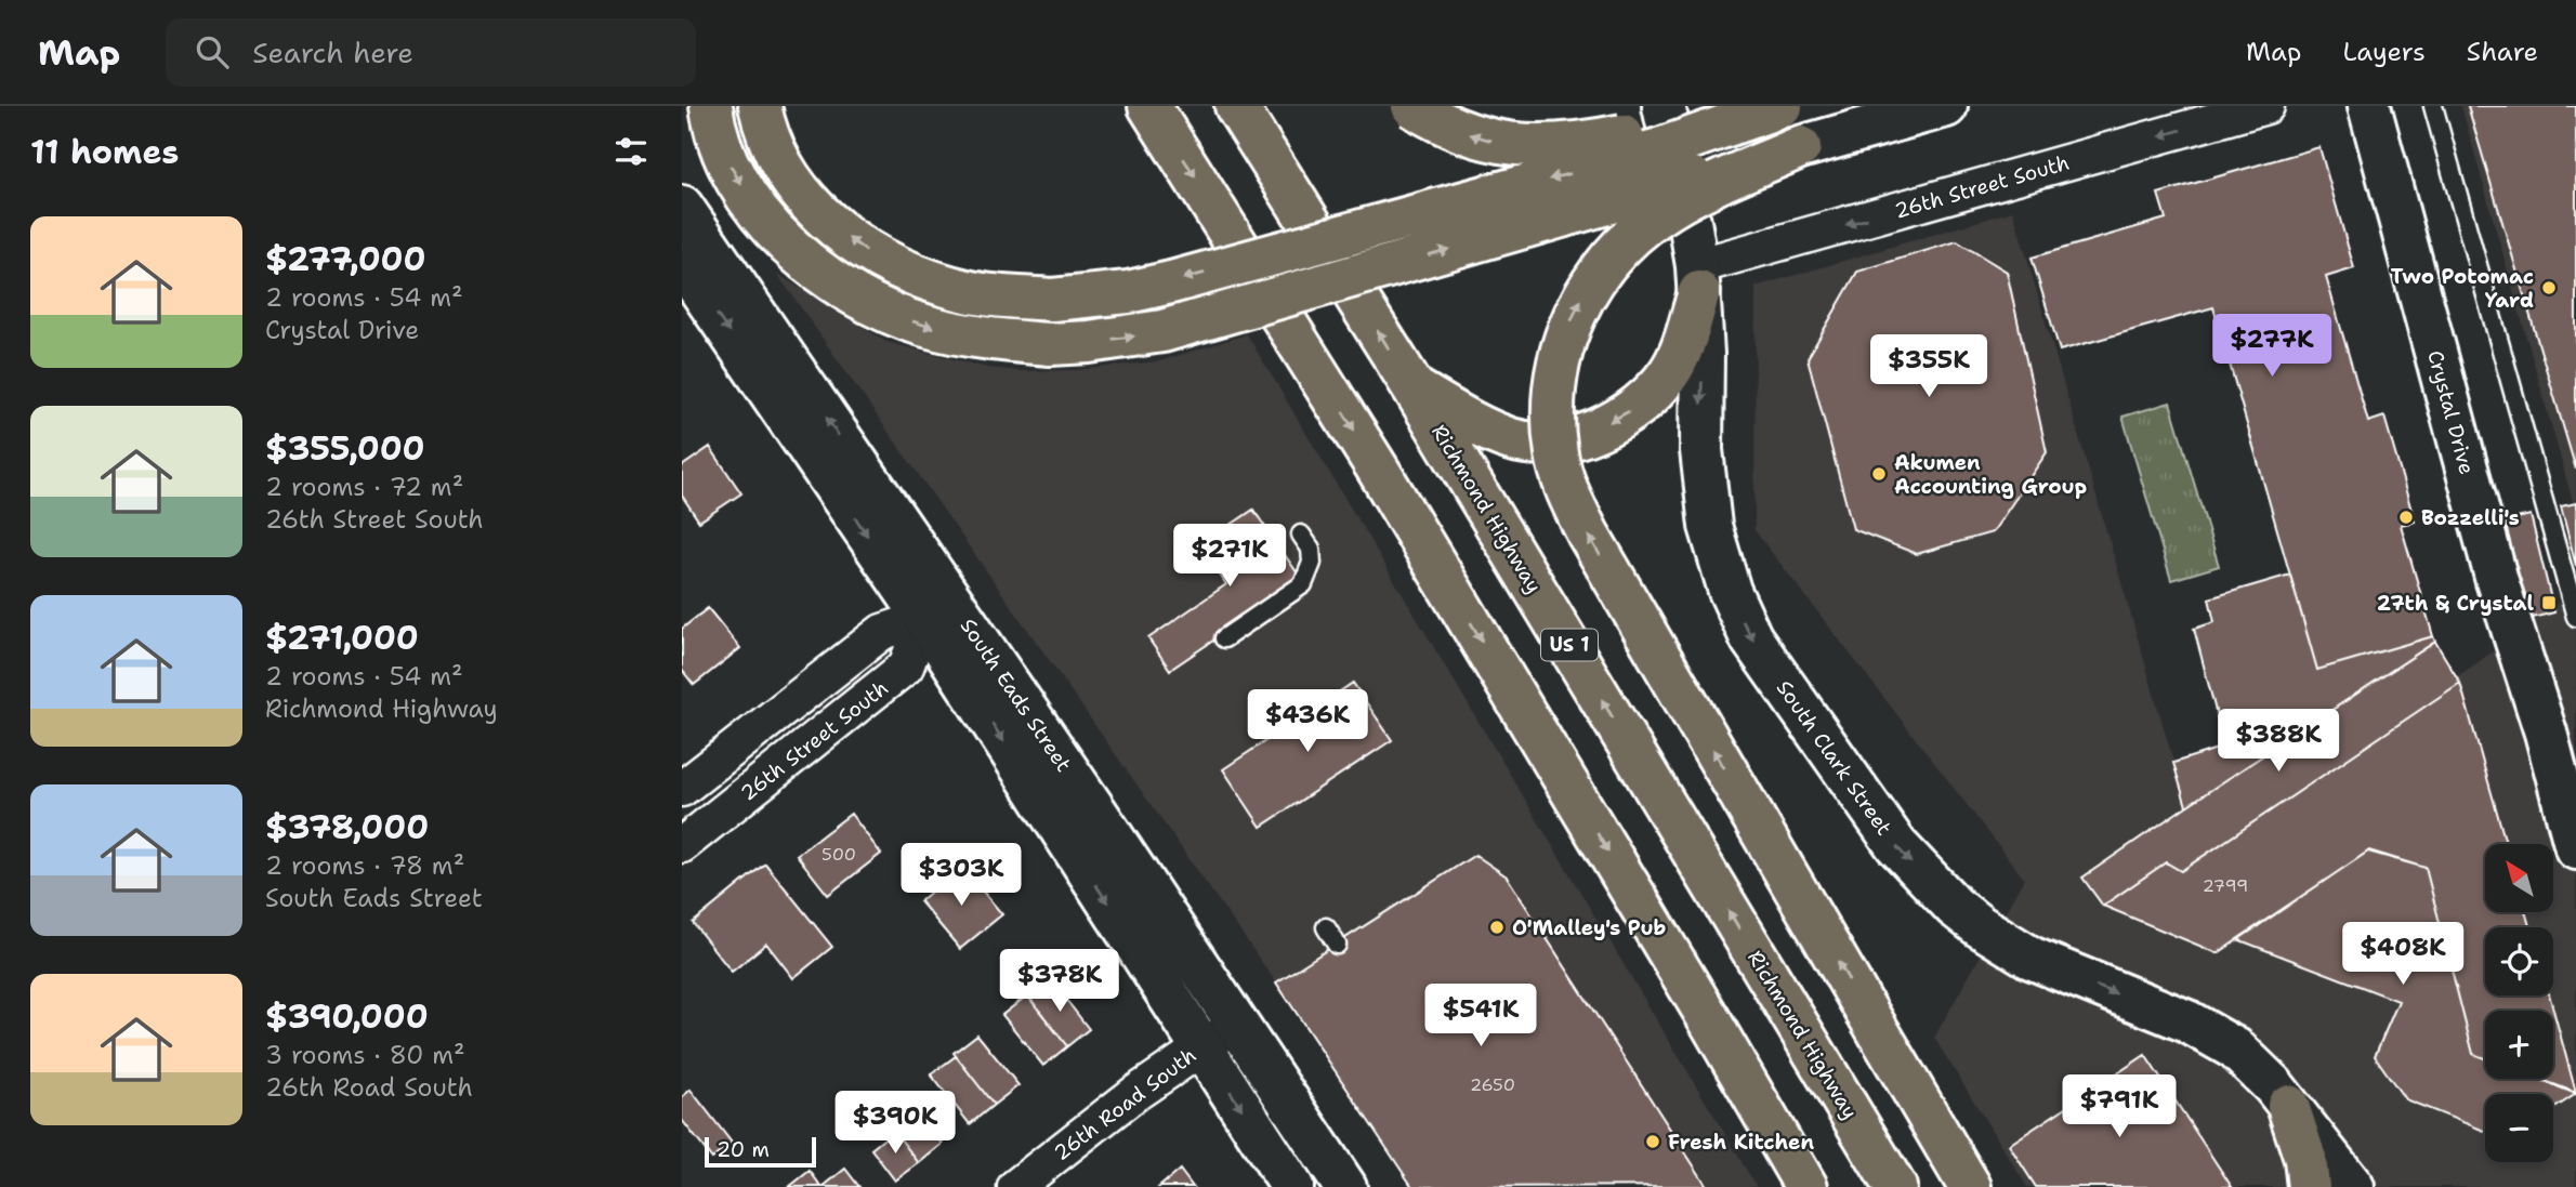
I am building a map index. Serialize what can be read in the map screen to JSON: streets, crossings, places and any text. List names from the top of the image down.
{
  "streets": {
    "highway": ["Richmond Highway", "US 1"],
    "street": [
      "26th Street South",
      "Crystal Drive",
      "South Eads Street",
      "South Clark Street",
      "26th Road South"
    ]
  },
  "crossings": [
    ["26th Street South", "South Eads Street"],
    ["26th Street South", "South Clark Street"],
    ["South Eads Street", "26th Road South"]
  ],
  "one_way": ["26th Street South", "South Clark Street"],
  "places": {
    "other": [
      "Two Potomac Yard",
      "Akumen Accounting Group",
      "Bozzelli's",
      "O'Malley's Pub",
      "Fresh Kitchen"
    ],
    "transit": ["27th & Crystal"]
  },
  "house_numbers": ["500", "2799", "2650"],
  "scale_bar": "20 m",
  "north": "top left",
  "page": {
    "header": "Map",
    "search": "Search here",
    "nav": ["Map", "Layers", "Share"],
    "heading": "11 homes",
    "list": [
      {
        "name": "$277,000",
        "note": "2 rooms · 54 m² · Crystal Drive"
      },
      {
        "name": "$355,000",
        "note": "2 rooms · 72 m² · 26th Street South"
      },
      {
        "name": "$271,000",
        "note": "2 rooms · 54 m² · Richmond Highway"
      },
      {
        "name": "$378,000",
        "note": "2 rooms · 78 m² · South Eads Street"
      },
      {
        "name": "$390,000",
        "note": "3 rooms · 80 m² · 26th Road South"
      }
    ],
    "price": [
      "$277K",
      "$355K",
      "$271K",
      "$436K",
      "$388K",
      "$303K",
      "$408K",
      "$378K",
      "$541K",
      "$791K",
      "$390K"
    ],
    "map_buttons": ["+", "−"],
    "scale": "20 m"
  }
}
